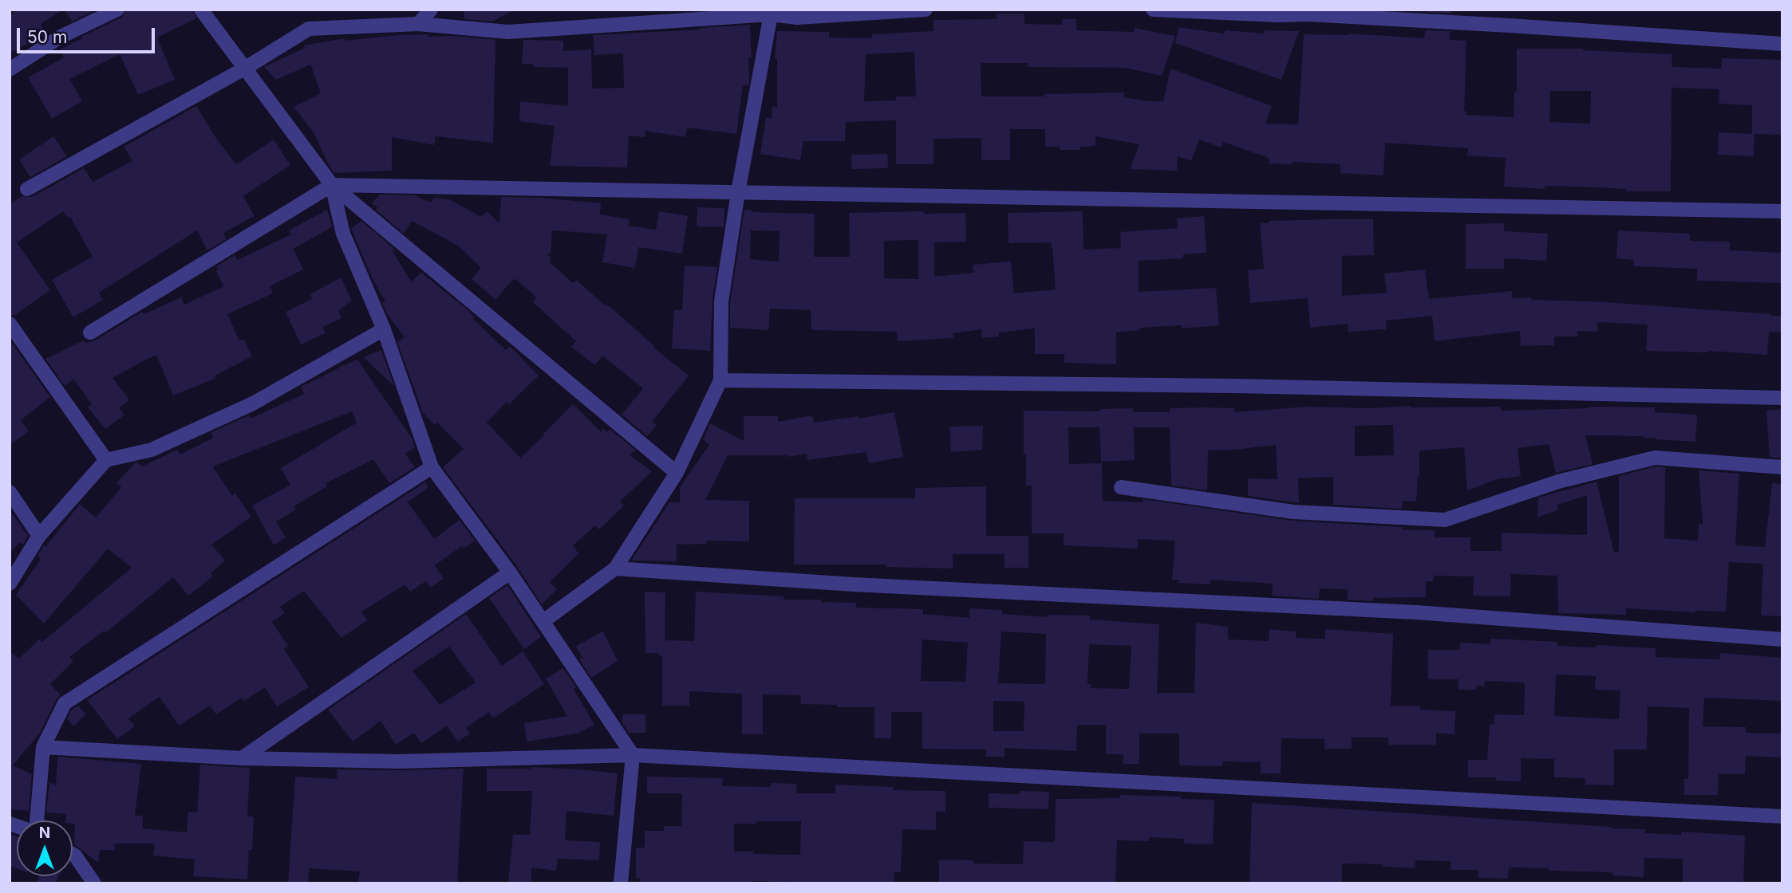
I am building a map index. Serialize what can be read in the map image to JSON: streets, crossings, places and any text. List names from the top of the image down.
{
  "scale_bar": "50 m",
  "north": "top"
}
